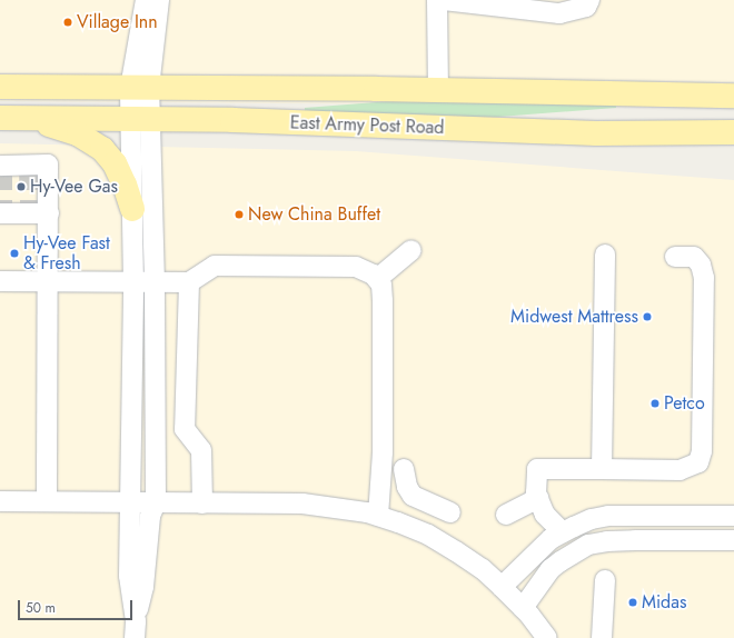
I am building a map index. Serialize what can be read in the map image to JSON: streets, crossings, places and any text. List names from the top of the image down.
{
  "streets": {
    "main road": ["East Army Post Road"]
  },
  "places": [
    "Village Inn",
    "Hy-Vee Gas",
    "New China Buffet",
    "Hy-Vee Fast & Fresh",
    "Midwest Mattress",
    "Petco",
    "Midas"
  ],
  "scale_bar": "50 m"
}
